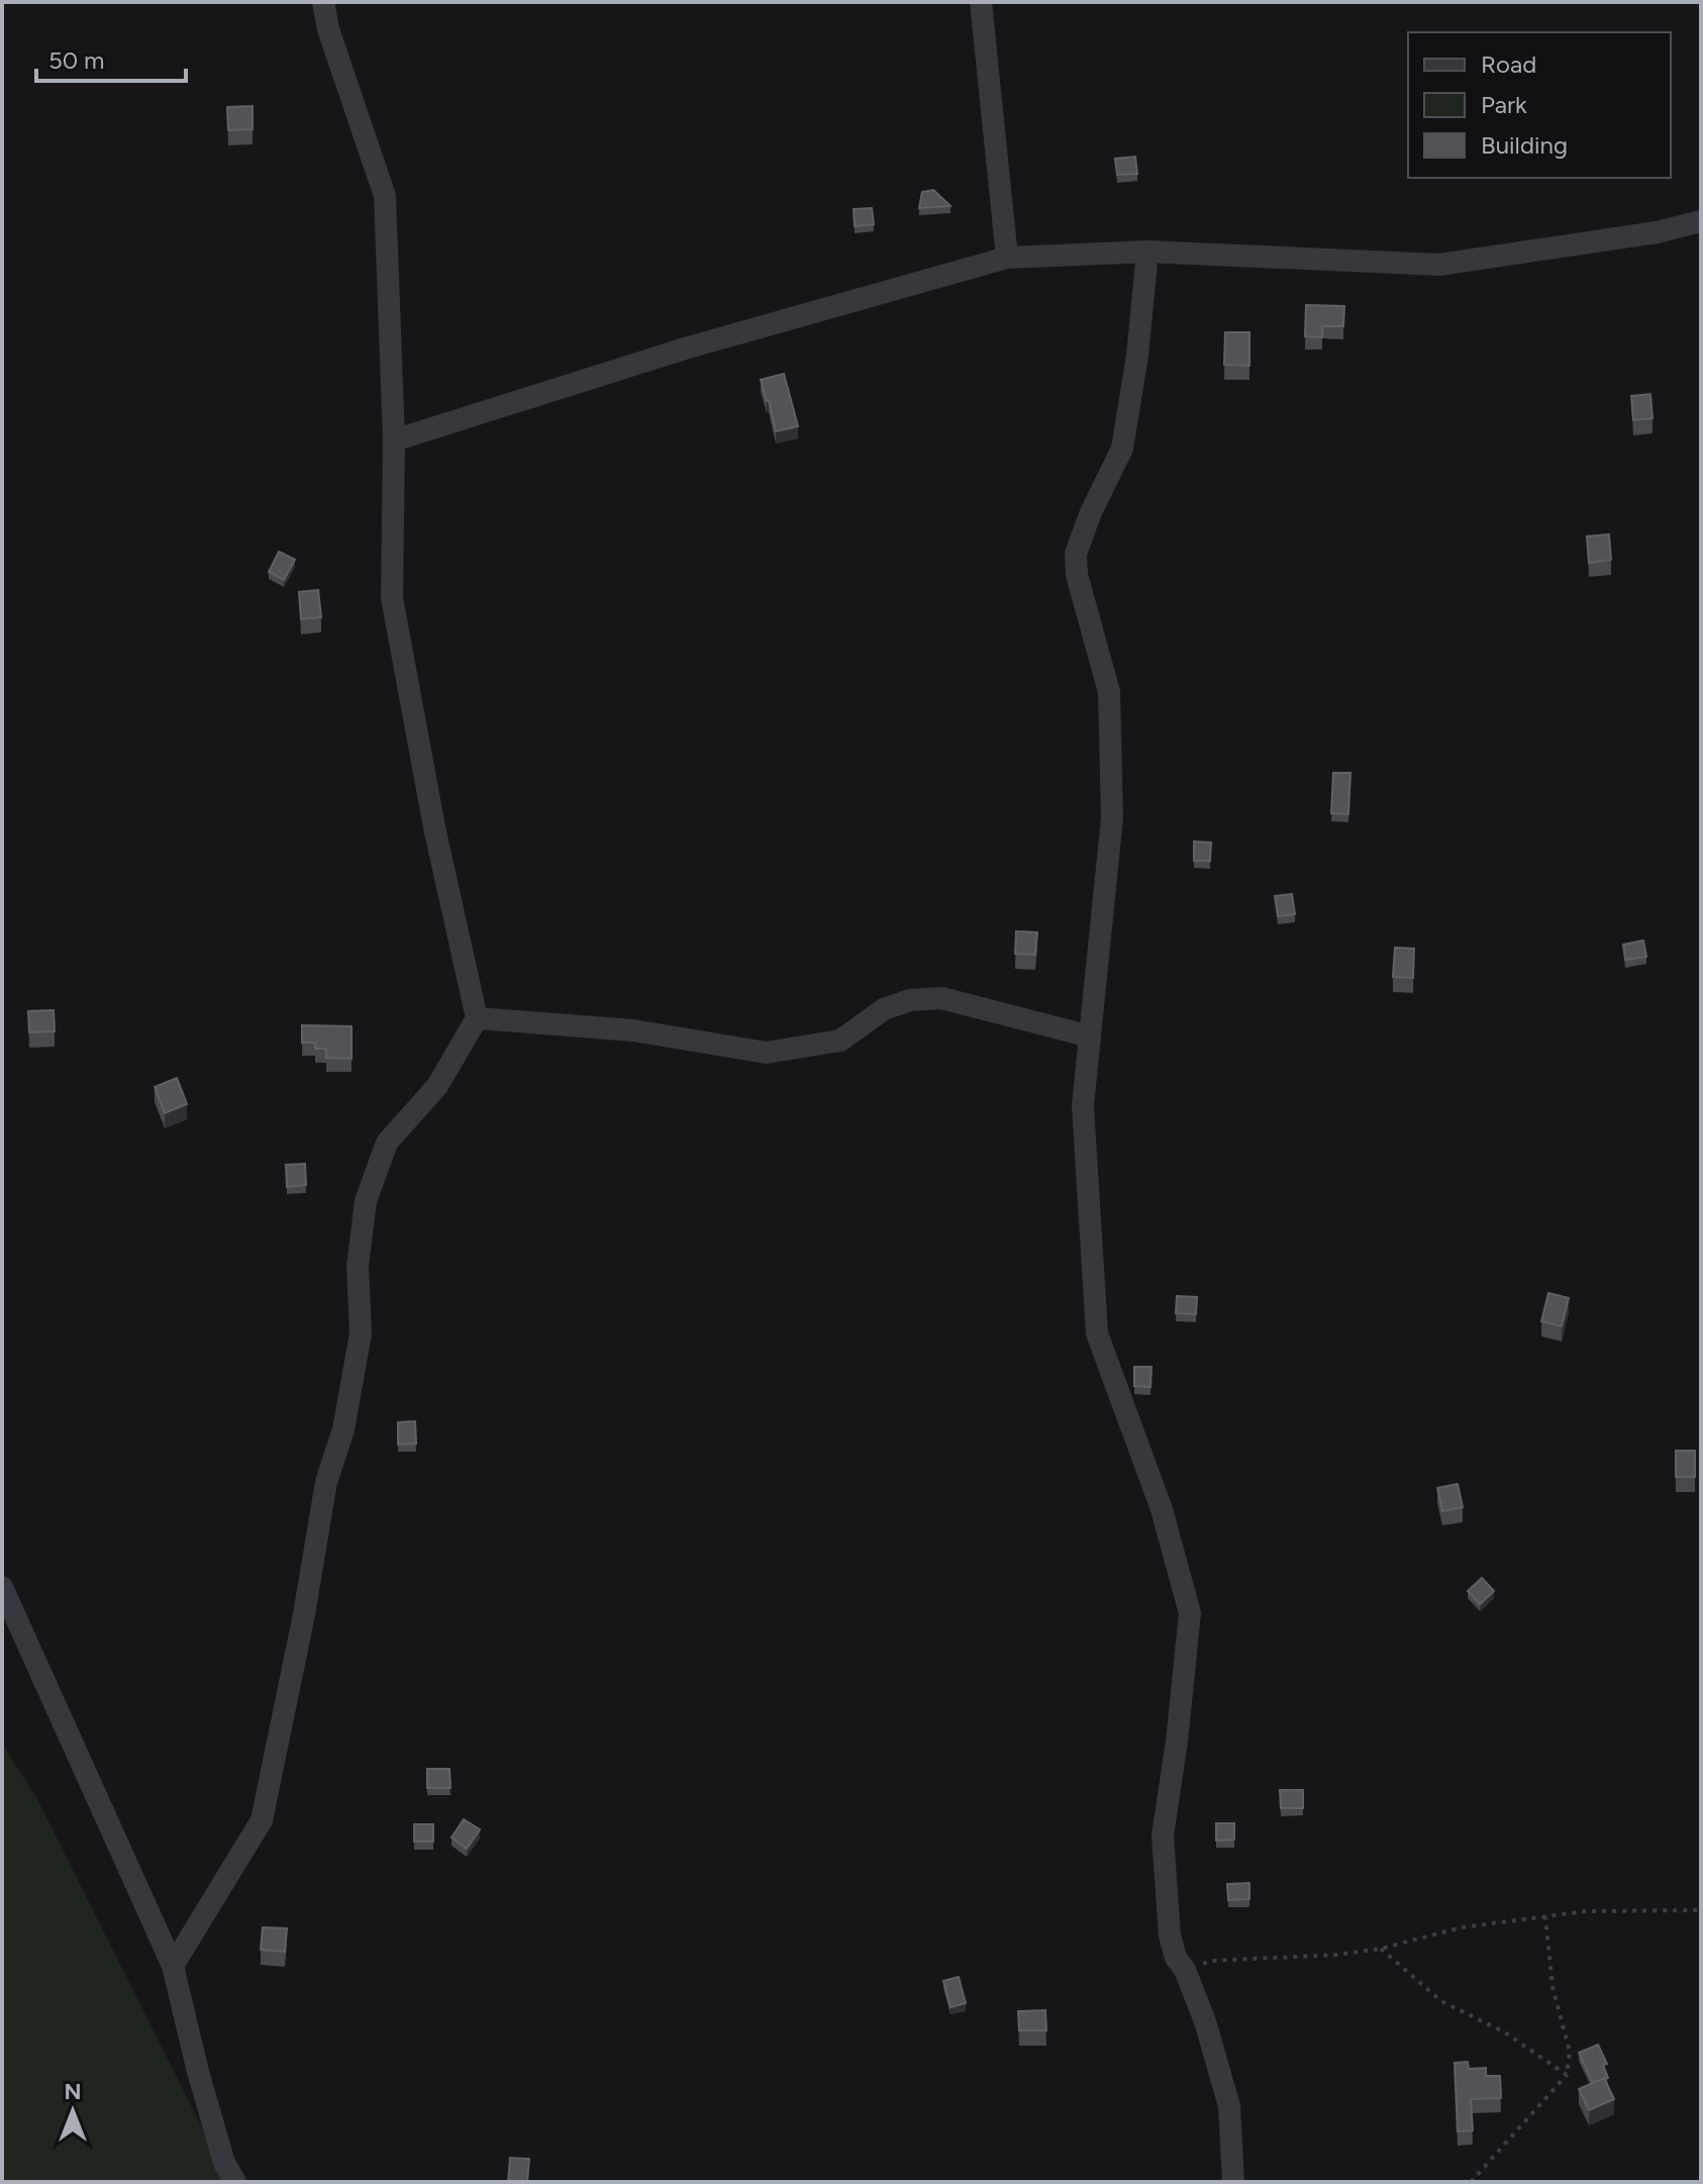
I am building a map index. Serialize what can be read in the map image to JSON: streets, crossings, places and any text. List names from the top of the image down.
{
  "legend": ["Road", "Park", "Building"],
  "scale_bar": "50 m",
  "north": "top"
}
